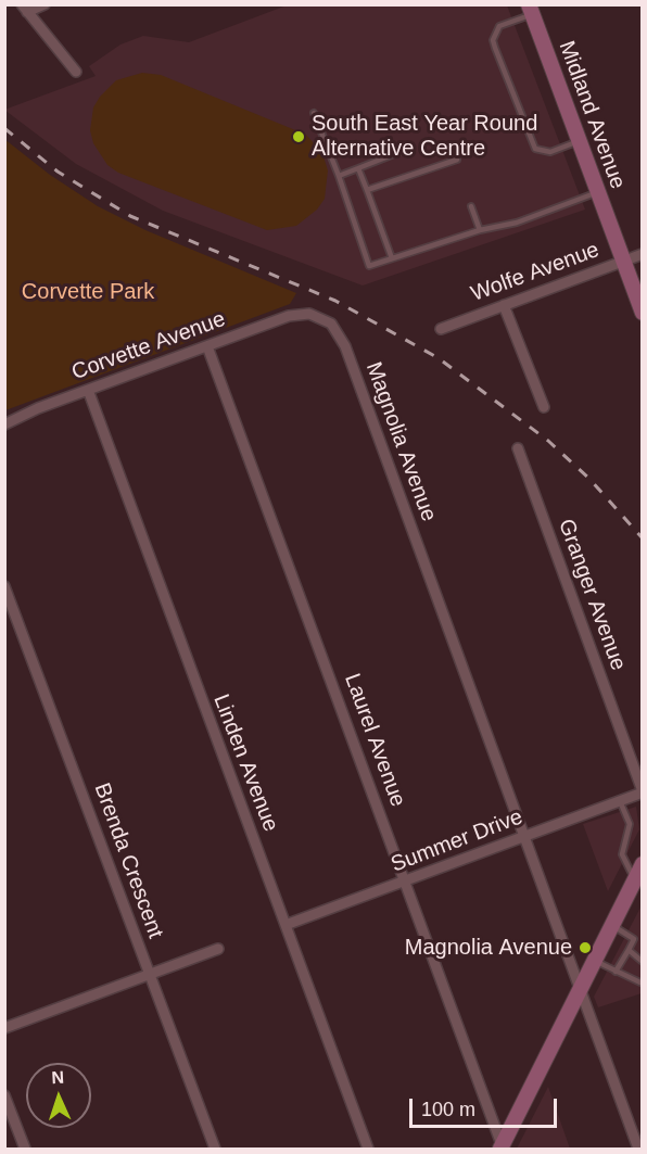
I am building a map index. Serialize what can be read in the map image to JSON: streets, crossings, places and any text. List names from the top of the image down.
{
  "streets": {
    "main road": ["Midland Avenue"],
    "street": [
      "Wolfe Avenue",
      "Corvette Avenue",
      "Magnolia Avenue",
      "Granger Avenue",
      "Laurel Avenue",
      "Linden Avenue",
      "Summer Drive",
      "Brenda Crescent"
    ]
  },
  "crossings": [
    ["Midland Avenue", "Wolfe Avenue"],
    ["Corvette Avenue", "Magnolia Avenue"],
    ["Corvette Avenue", "Laurel Avenue"],
    ["Corvette Avenue", "Linden Avenue"],
    ["Magnolia Avenue", "Summer Drive"],
    ["Granger Avenue", "Summer Drive"],
    ["Laurel Avenue", "Summer Drive"],
    ["Linden Avenue", "Summer Drive"]
  ],
  "parks": ["Corvette Park"],
  "places": ["South East Year Round Alternative Centre", "Magnolia Avenue"],
  "scale_bar": "100 m",
  "north": "top"
}
